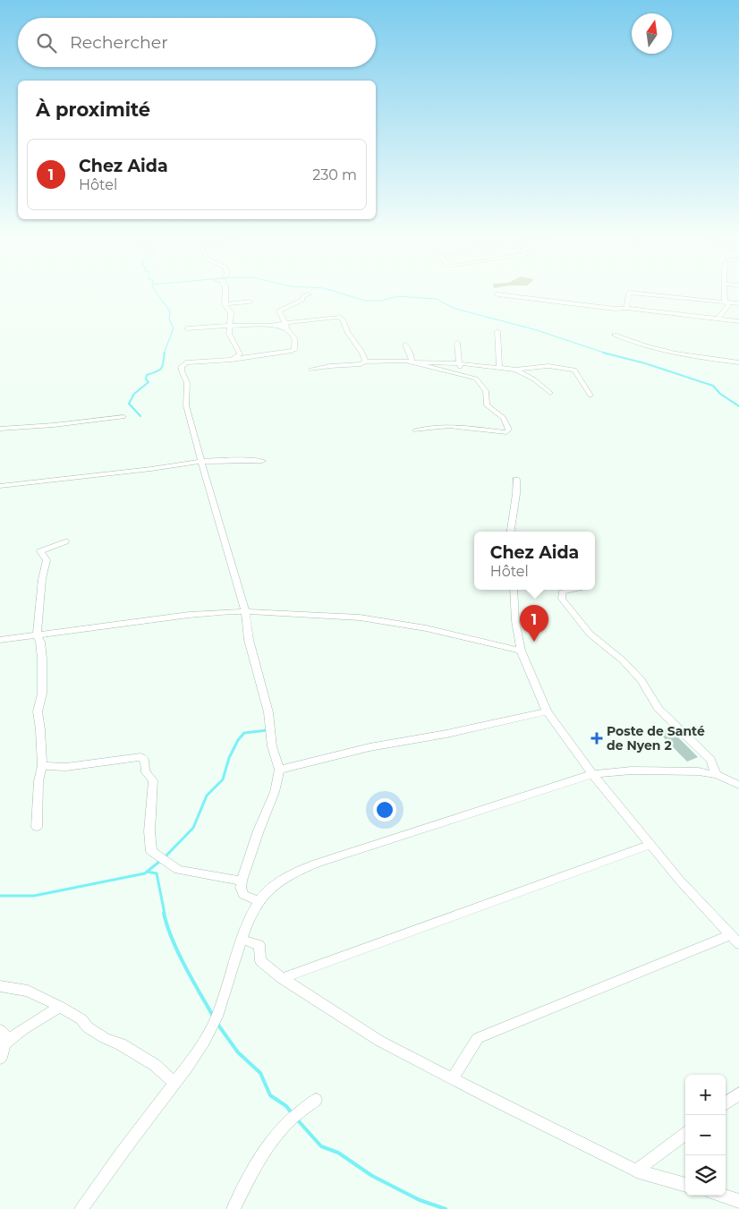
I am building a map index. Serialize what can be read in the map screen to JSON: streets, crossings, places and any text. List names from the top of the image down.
{
  "places": {
    "health": ["Poste de Santé de Nyen 2"]
  },
  "north": "top",
  "page": {
    "search": "Rechercher",
    "heading": "À proximité",
    "list": [
      {
        "mark": "1",
        "name": "Chez Aida",
        "note": "Hôtel",
        "value": "230 m"
      }
    ],
    "popup": ["Chez Aida", "Hôtel"],
    "pins": "1",
    "map_buttons": ["+", "−"]
  }
}
